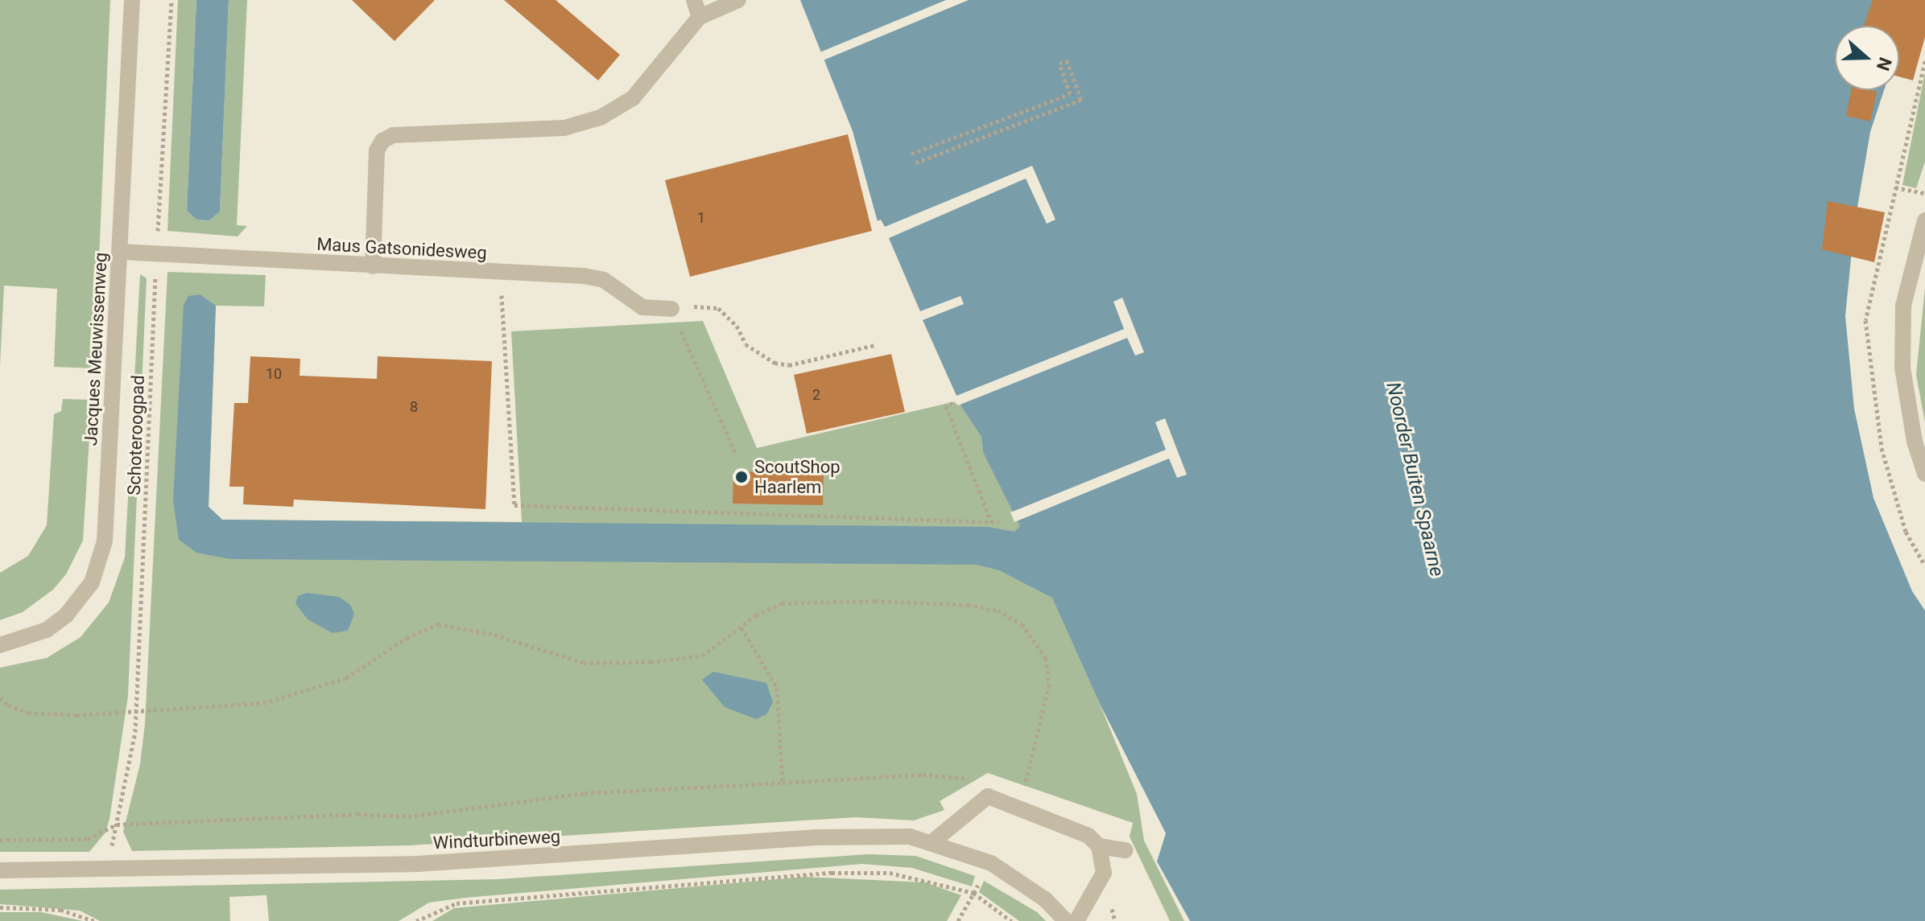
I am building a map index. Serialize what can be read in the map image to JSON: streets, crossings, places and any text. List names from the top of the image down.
{
  "streets": {
    "street": ["Maus Gatsonidesweg", "Jacques Meuwissenweg", "Windturbineweg"],
    "path": ["Schoteroogpad"]
  },
  "crossings": [
    ["Maus Gatsonidesweg", "Jacques Meuwissenweg"],
    ["Maus Gatsonidesweg", "Schoteroogpad"],
    ["Schoteroogpad", "Windturbineweg"]
  ],
  "water": ["Noorder Buiten Spaarne"],
  "places": ["ScoutShop Haarlem"],
  "house_numbers": [
    "1",
    "10",
    "2",
    "8"
  ],
  "north": "right"
}
